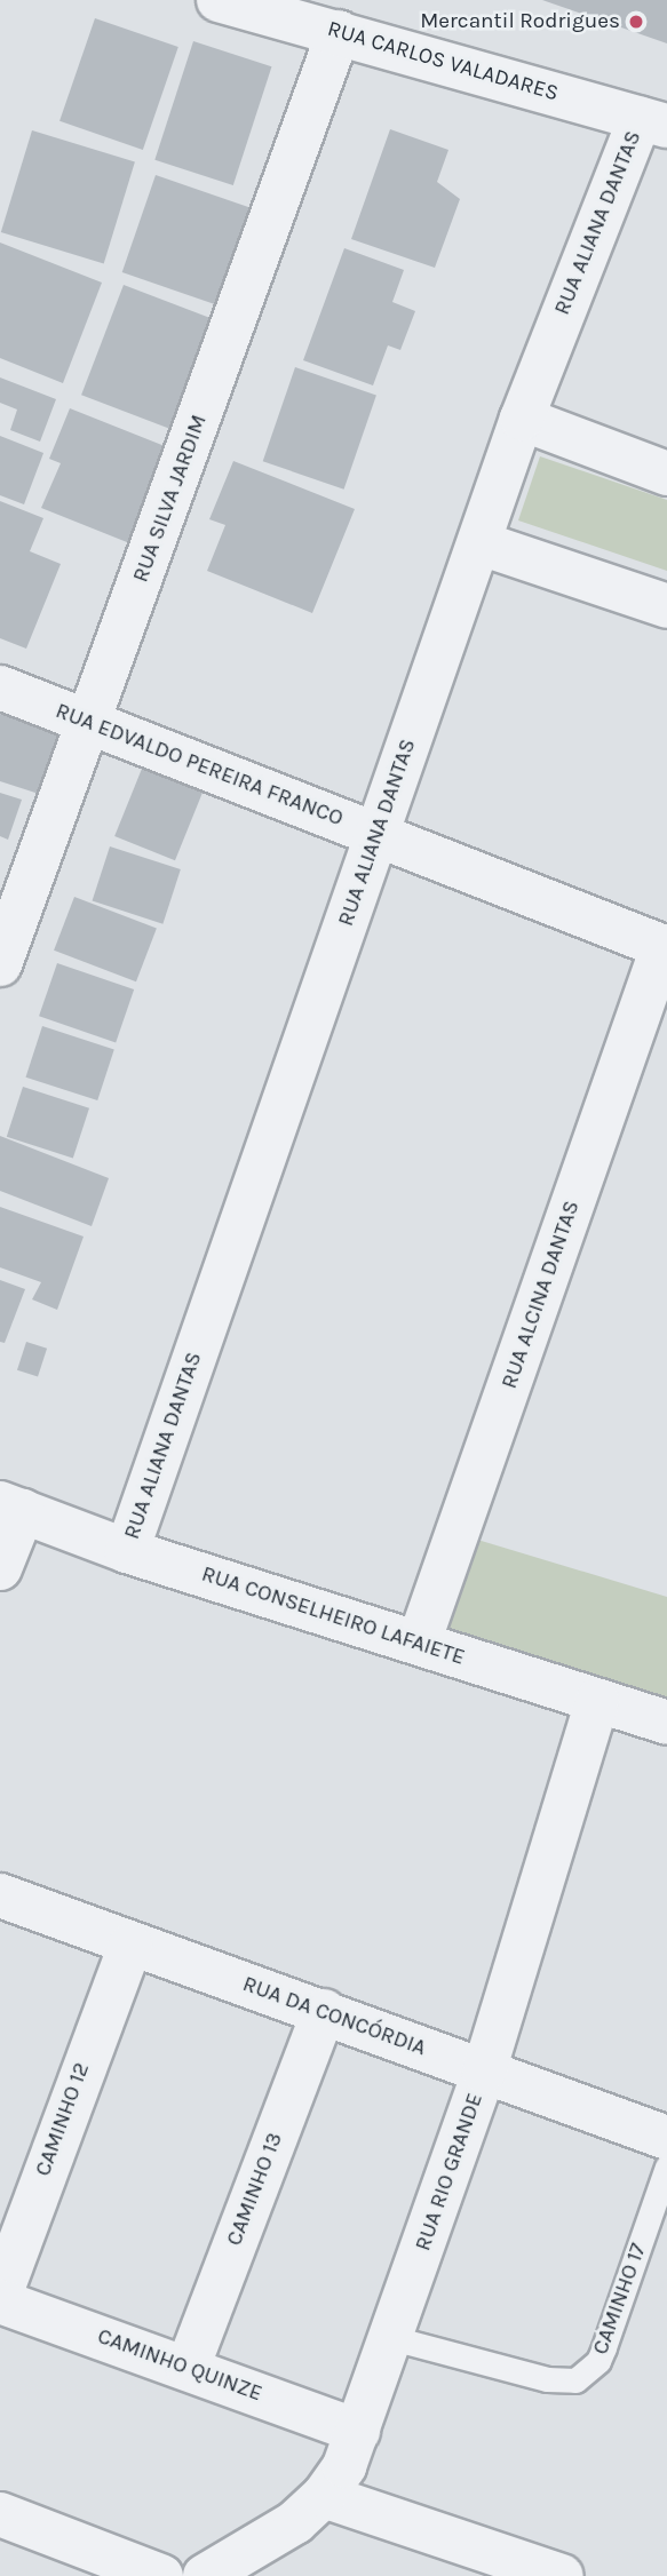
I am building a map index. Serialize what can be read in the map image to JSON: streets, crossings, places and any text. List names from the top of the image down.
{
  "streets": {
    "street": [
      "RUA CARLOS VALADARES",
      "RUA ALIANA DANTAS",
      "RUA SILVA JARDIM",
      "RUA EDVALDO PEREIRA FRANCO",
      "RUA ALCINA DANTAS",
      "RUA CONSELHEIRO LAFAIETE",
      "RUA DA CONCÓRDIA",
      "CAMINHO 12",
      "RUA RIO GRANDE",
      "CAMINHO 13",
      "CAMINHO QUINZE"
    ],
    "lane": ["CAMINHO 17"]
  },
  "crossings": [
    ["RUA CARLOS VALADARES", "RUA ALIANA DANTAS"],
    ["RUA CARLOS VALADARES", "RUA SILVA JARDIM"],
    ["RUA ALIANA DANTAS", "RUA EDVALDO PEREIRA FRANCO"],
    ["RUA ALIANA DANTAS", "RUA CONSELHEIRO LAFAIETE"],
    ["RUA SILVA JARDIM", "RUA EDVALDO PEREIRA FRANCO"],
    ["RUA EDVALDO PEREIRA FRANCO", "RUA ALCINA DANTAS"],
    ["RUA ALCINA DANTAS", "RUA CONSELHEIRO LAFAIETE"],
    ["RUA CONSELHEIRO LAFAIETE", "RUA RIO GRANDE"],
    ["RUA DA CONCÓRDIA", "CAMINHO 12"],
    ["RUA DA CONCÓRDIA", "RUA RIO GRANDE"],
    ["RUA DA CONCÓRDIA", "CAMINHO 13"],
    ["CAMINHO 12", "CAMINHO QUINZE"],
    ["RUA RIO GRANDE", "CAMINHO 17"],
    ["RUA RIO GRANDE", "CAMINHO QUINZE"],
    ["CAMINHO 13", "CAMINHO QUINZE"]
  ],
  "places": ["Mercantil Rodrigues"]
}
